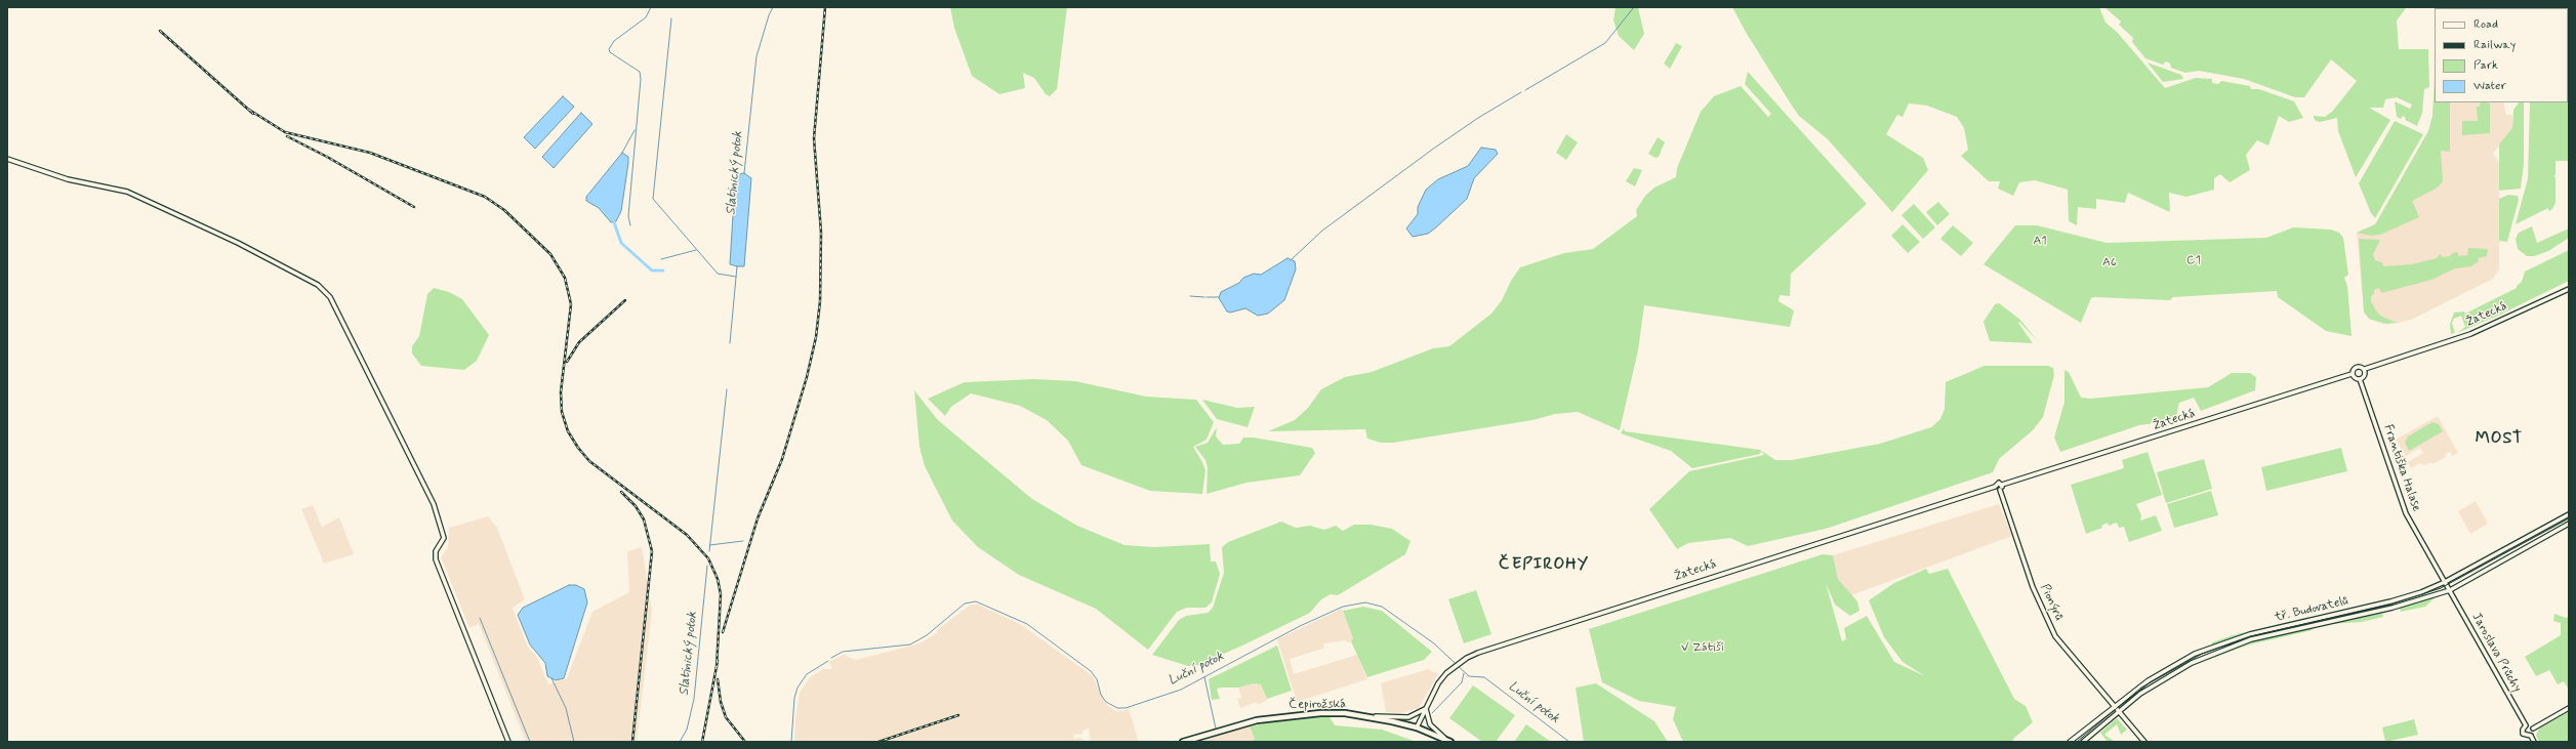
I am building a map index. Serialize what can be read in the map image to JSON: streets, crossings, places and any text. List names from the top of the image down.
{
  "streets": {
    "main road": ["Čepirožská"],
    "street": [
      "Žatecká",
      "Františka Halase",
      "Pionýrů",
      "tř. Budovatelů",
      "Jaroslava Průchy"
    ]
  },
  "crossings": [
    ["Žatecká", "Čepirožská"],
    ["Františka Halase", "tř. Budovatelů"],
    ["Františka Halase", "Jaroslava Průchy"],
    ["Pionýrů", "tř. Budovatelů"],
    ["tř. Budovatelů", "Jaroslava Průchy"]
  ],
  "districts": ["MOST", "ČEPIROHY"],
  "water": ["Slatinický potok", "Luční potok"],
  "parks": [
    "A1",
    "C1",
    "A6",
    "V Zátiší"
  ],
  "legend": [
    "Road",
    "Railway",
    "Park",
    "Water"
  ]
}
